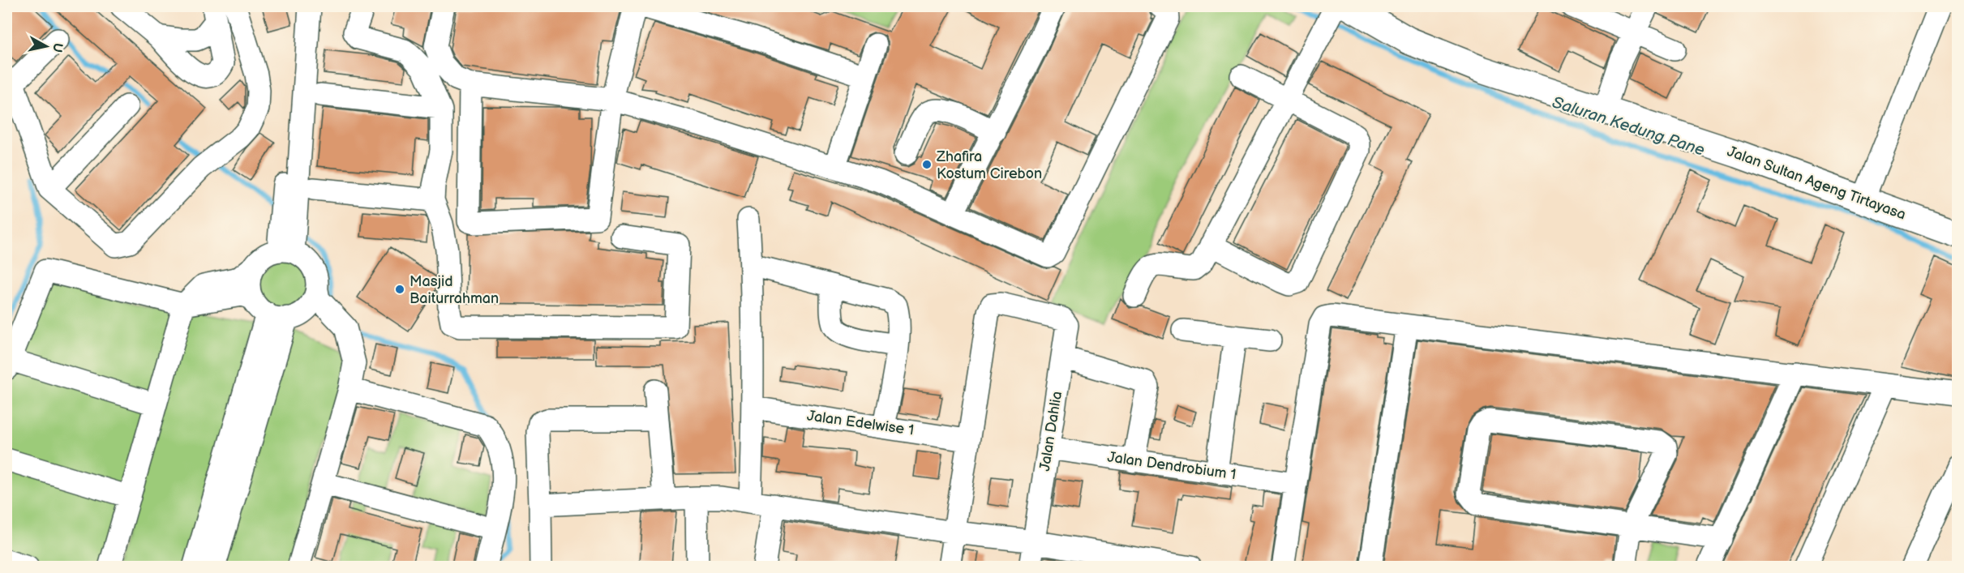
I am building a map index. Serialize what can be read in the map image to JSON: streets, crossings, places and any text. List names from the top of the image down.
{
  "streets": {
    "main road": ["Jalan Sultan Ageng Tirtayasa"],
    "street": ["Jalan Edelwise 1", "Jalan Dahlia", "Jalan Dendrobium 1"]
  },
  "crossings": [
    ["Jalan Edelwise 1", "Jalan Dahlia"],
    ["Jalan Dahlia", "Jalan Dendrobium 1"]
  ],
  "water": ["Saluran Kedung Pane"],
  "places": ["Zhafira Kostum Cirebon", "Masjid Baiturrahman"],
  "north": "right"
}
